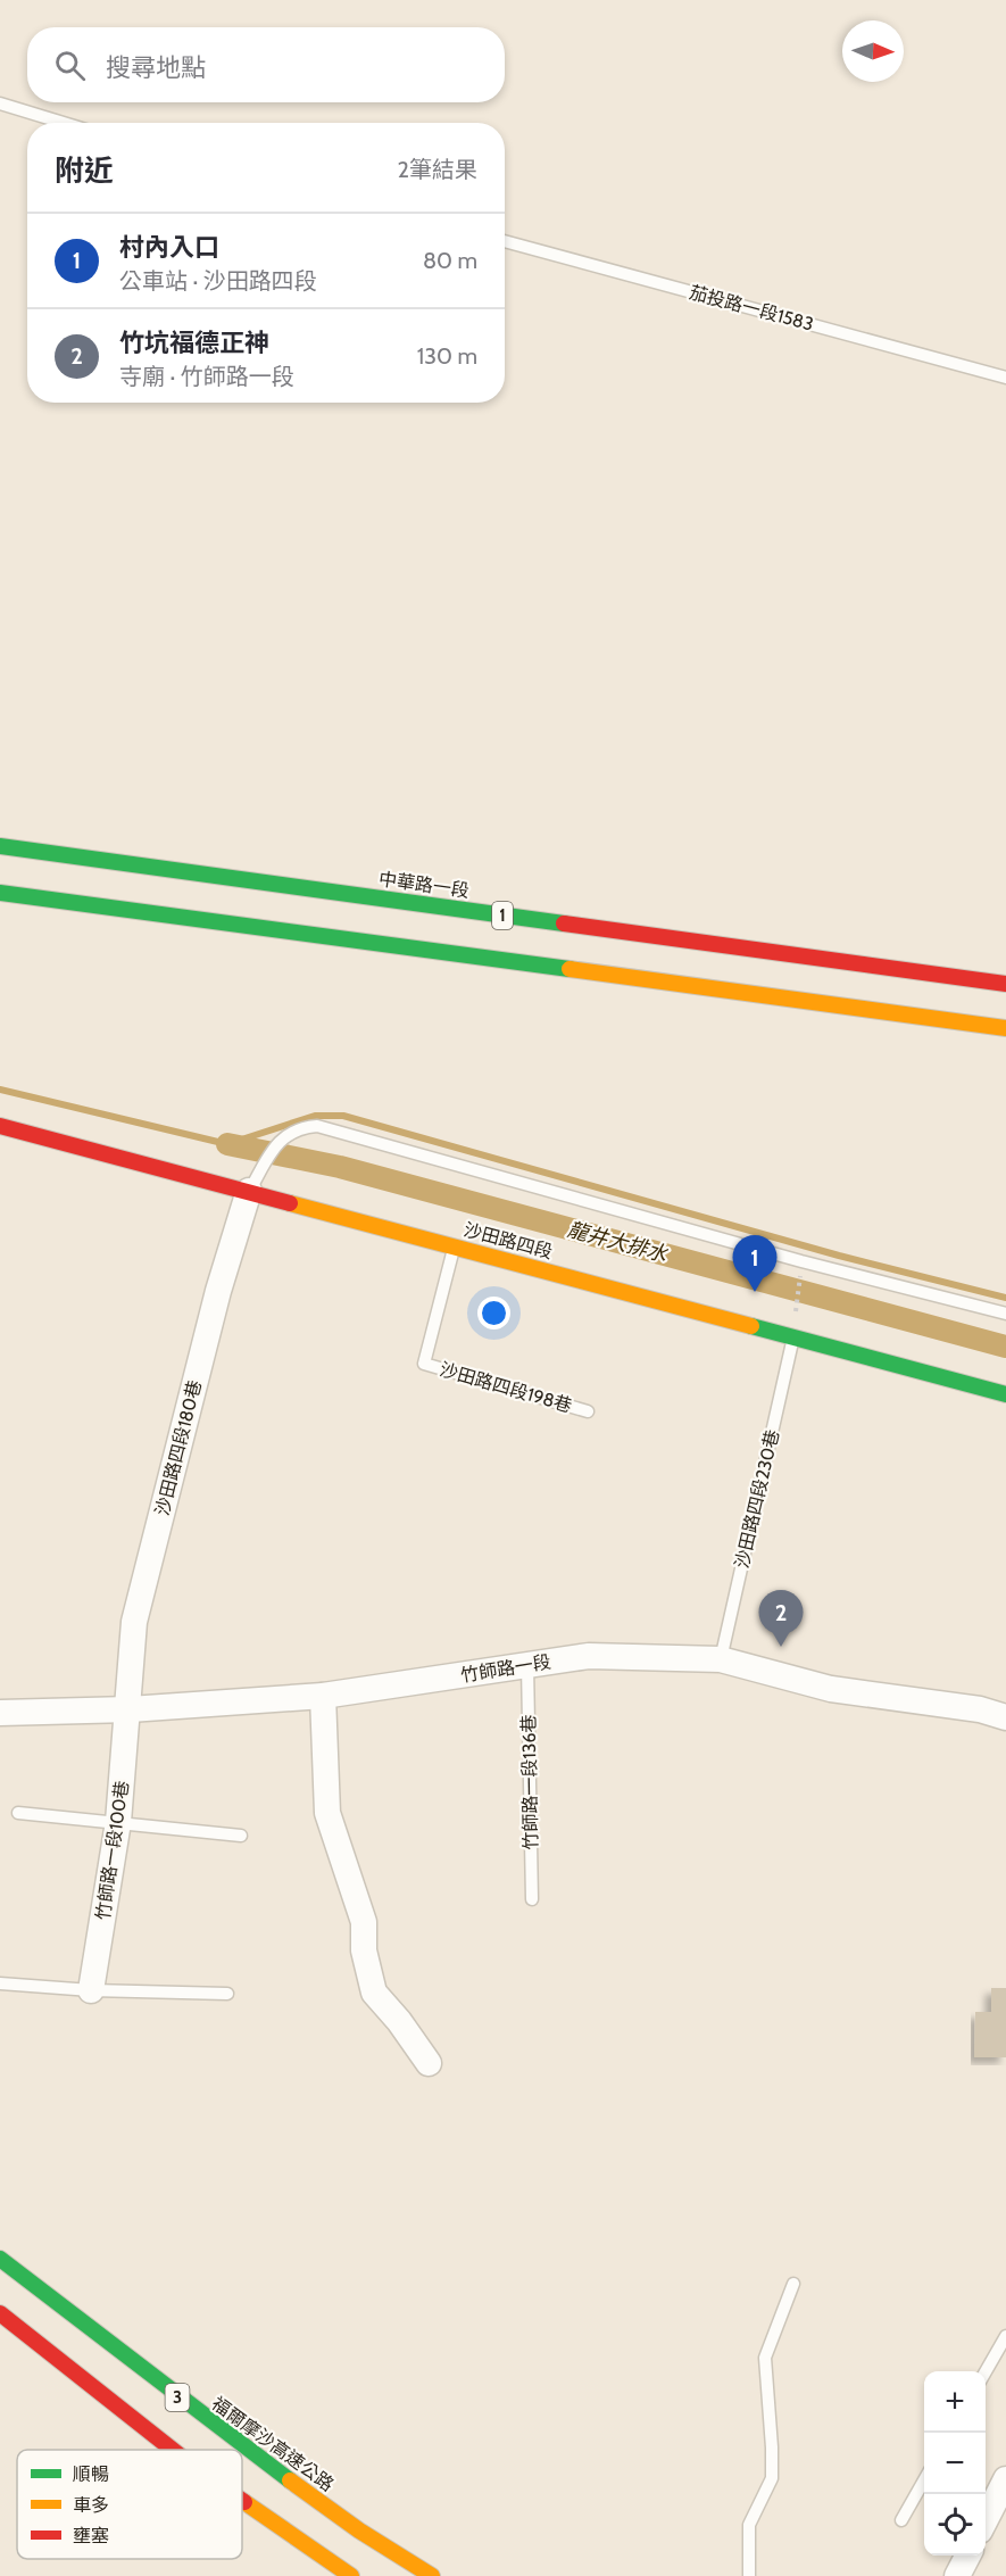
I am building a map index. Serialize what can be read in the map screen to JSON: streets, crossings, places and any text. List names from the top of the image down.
{
  "streets": {
    "main road": [
      "中華路一段",
      "1",
      "沙田路四段",
      "3",
      "福爾摩沙高速公路"
    ],
    "street": ["沙田路四段180巷", "竹師路一段", "竹師路一段100巷"],
    "lane": [
      "茄投路一段1583",
      "沙田路四段198巷",
      "沙田路四段230巷",
      "竹師路一段136巷"
    ]
  },
  "crossings": [
    ["沙田路四段", "沙田路四段198巷"],
    ["沙田路四段", "沙田路四段180巷"],
    ["沙田路四段", "沙田路四段230巷"],
    ["沙田路四段180巷", "竹師路一段"],
    ["沙田路四段180巷", "竹師路一段100巷"],
    ["沙田路四段230巷", "竹師路一段"],
    ["竹師路一段", "竹師路一段136巷"],
    ["竹師路一段", "竹師路一段100巷"]
  ],
  "water": ["龍井大排水"],
  "legend": ["順暢", "車多", "壅塞"],
  "north": "right",
  "page": {
    "search": "搜尋地點",
    "heading": ["附近", "2筆結果"],
    "list": [
      {
        "mark": "1",
        "name": "村內入口",
        "note": "公車站 · 沙田路四段",
        "value": "80 m"
      },
      {
        "mark": "2",
        "name": "竹坑福德正神",
        "note": "寺廟 · 竹師路一段",
        "value": "130 m"
      }
    ],
    "pins": ["1", "2"],
    "map_buttons": ["+", "−"]
  }
}
